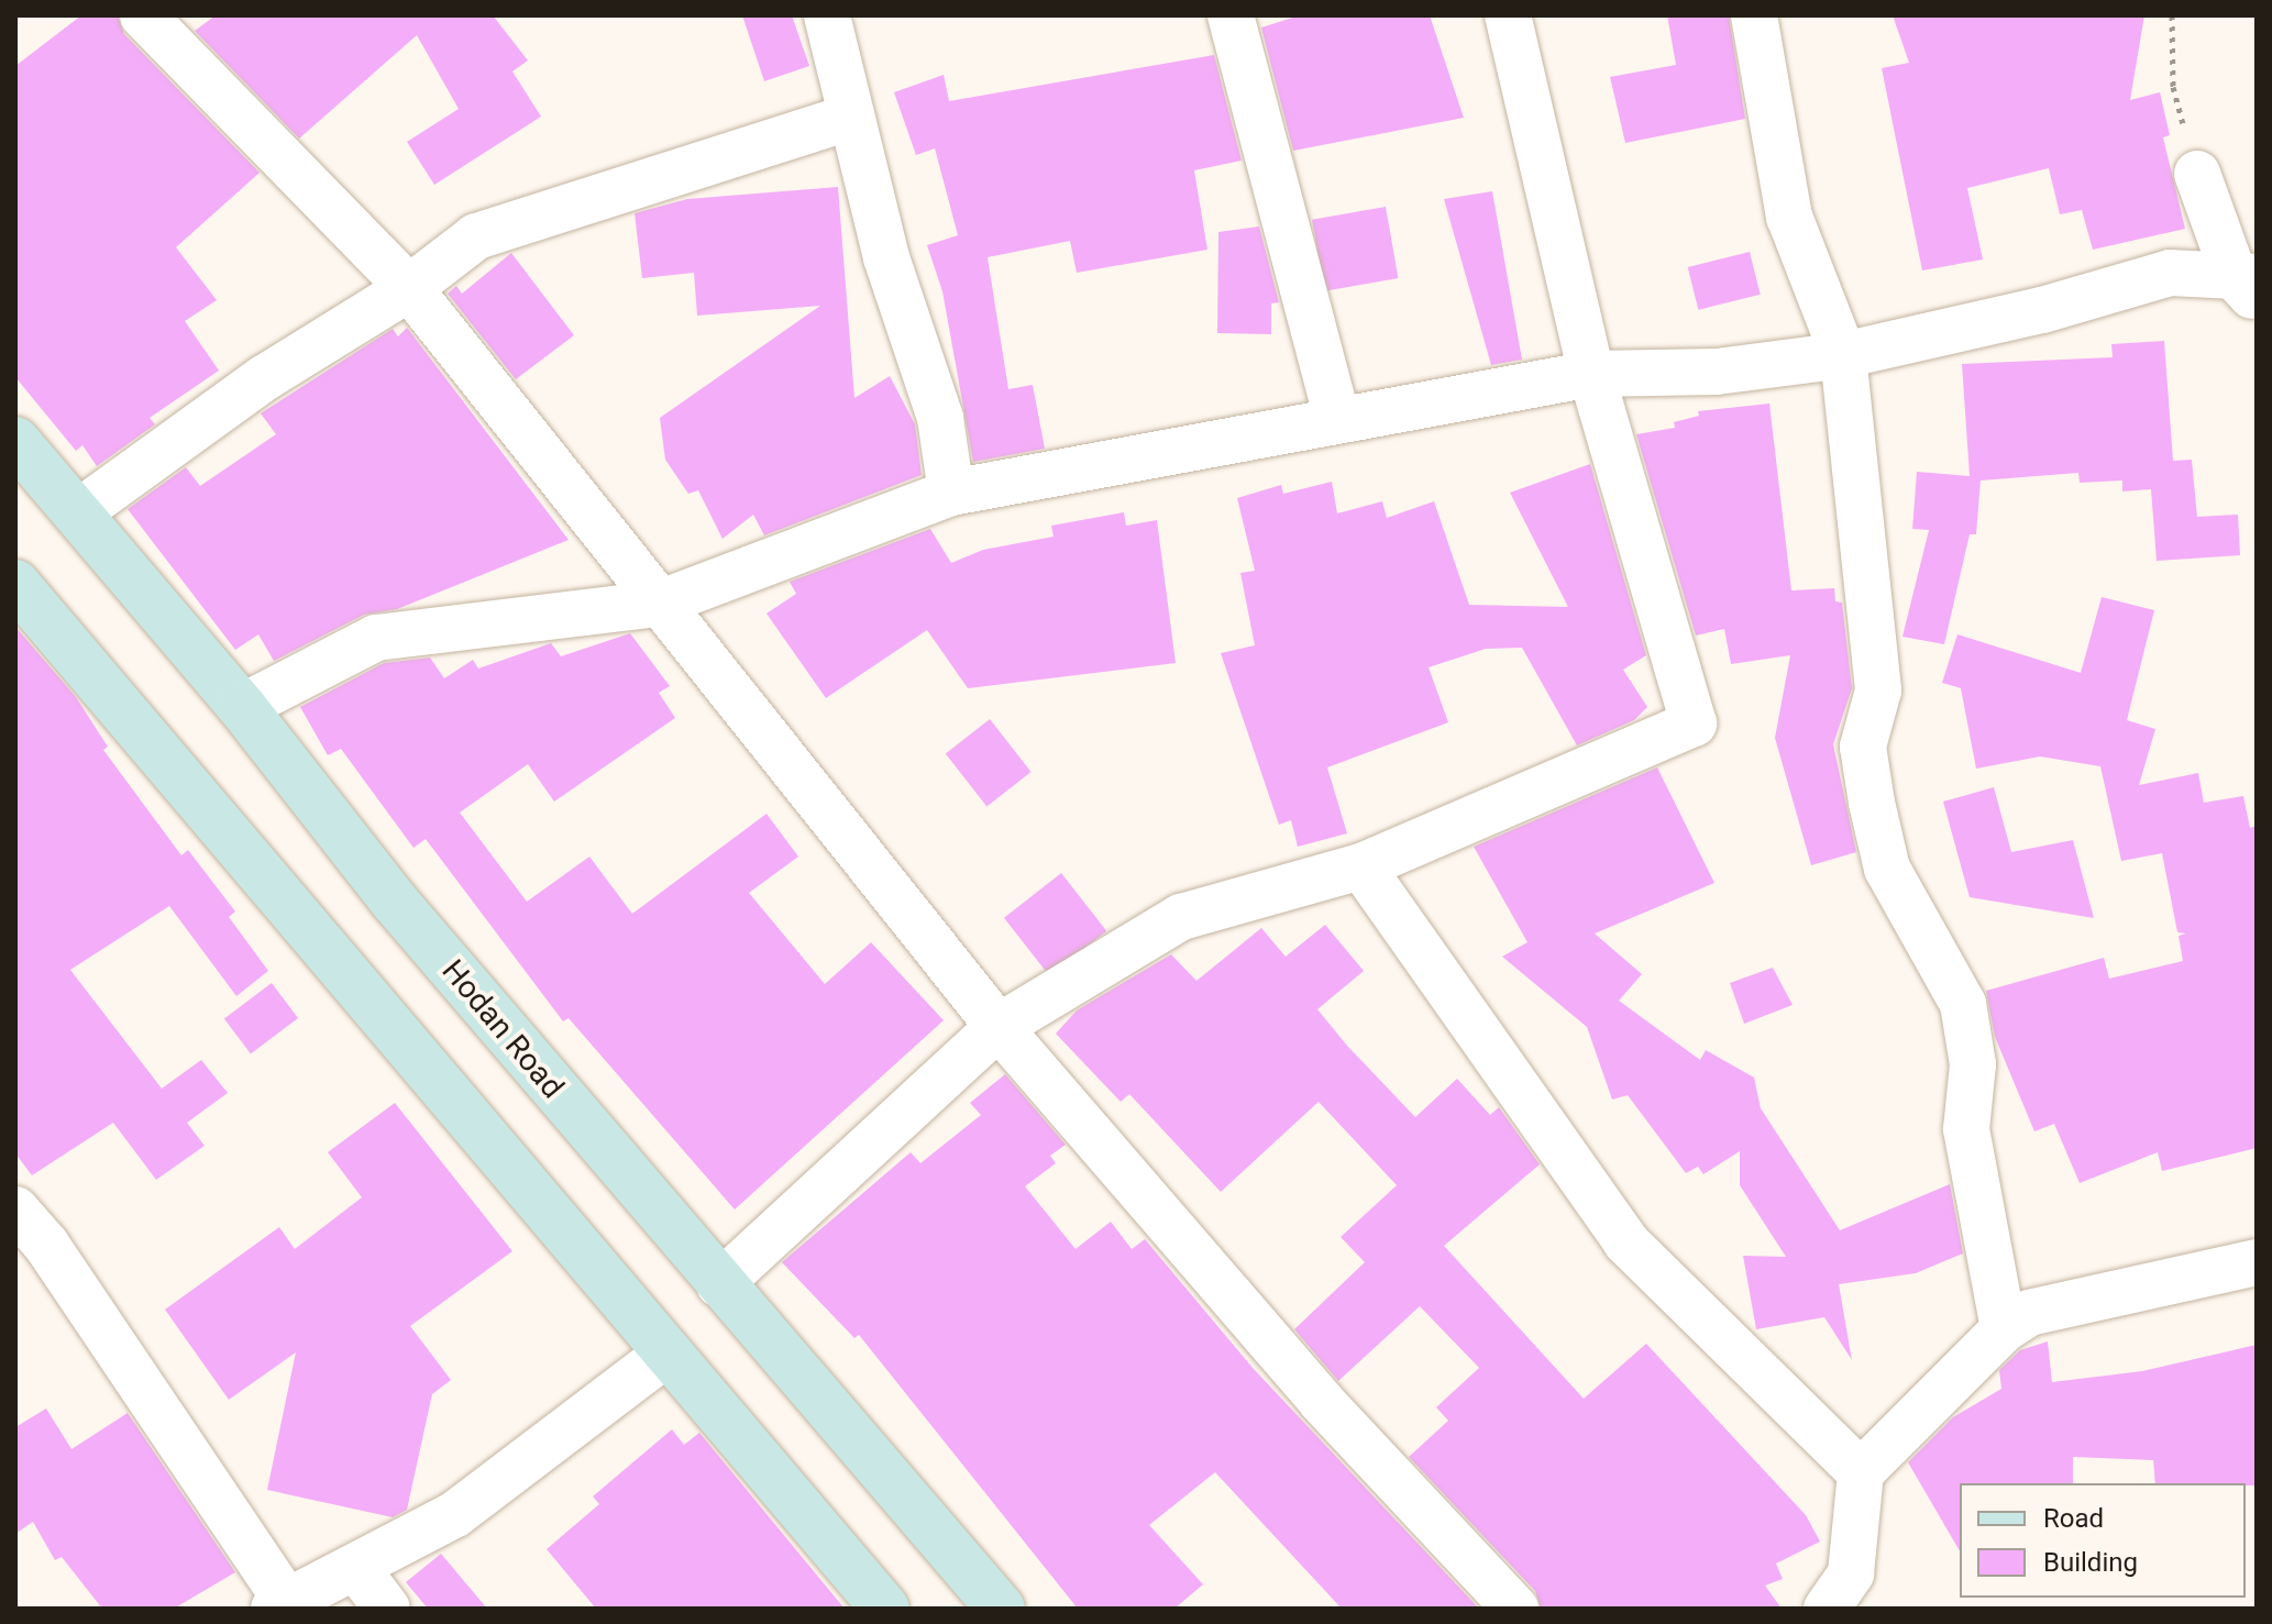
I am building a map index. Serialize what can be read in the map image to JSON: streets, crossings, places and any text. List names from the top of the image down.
{
  "streets": {
    "main road": ["Hodan Road"]
  },
  "legend": ["Road", "Building"]
}
